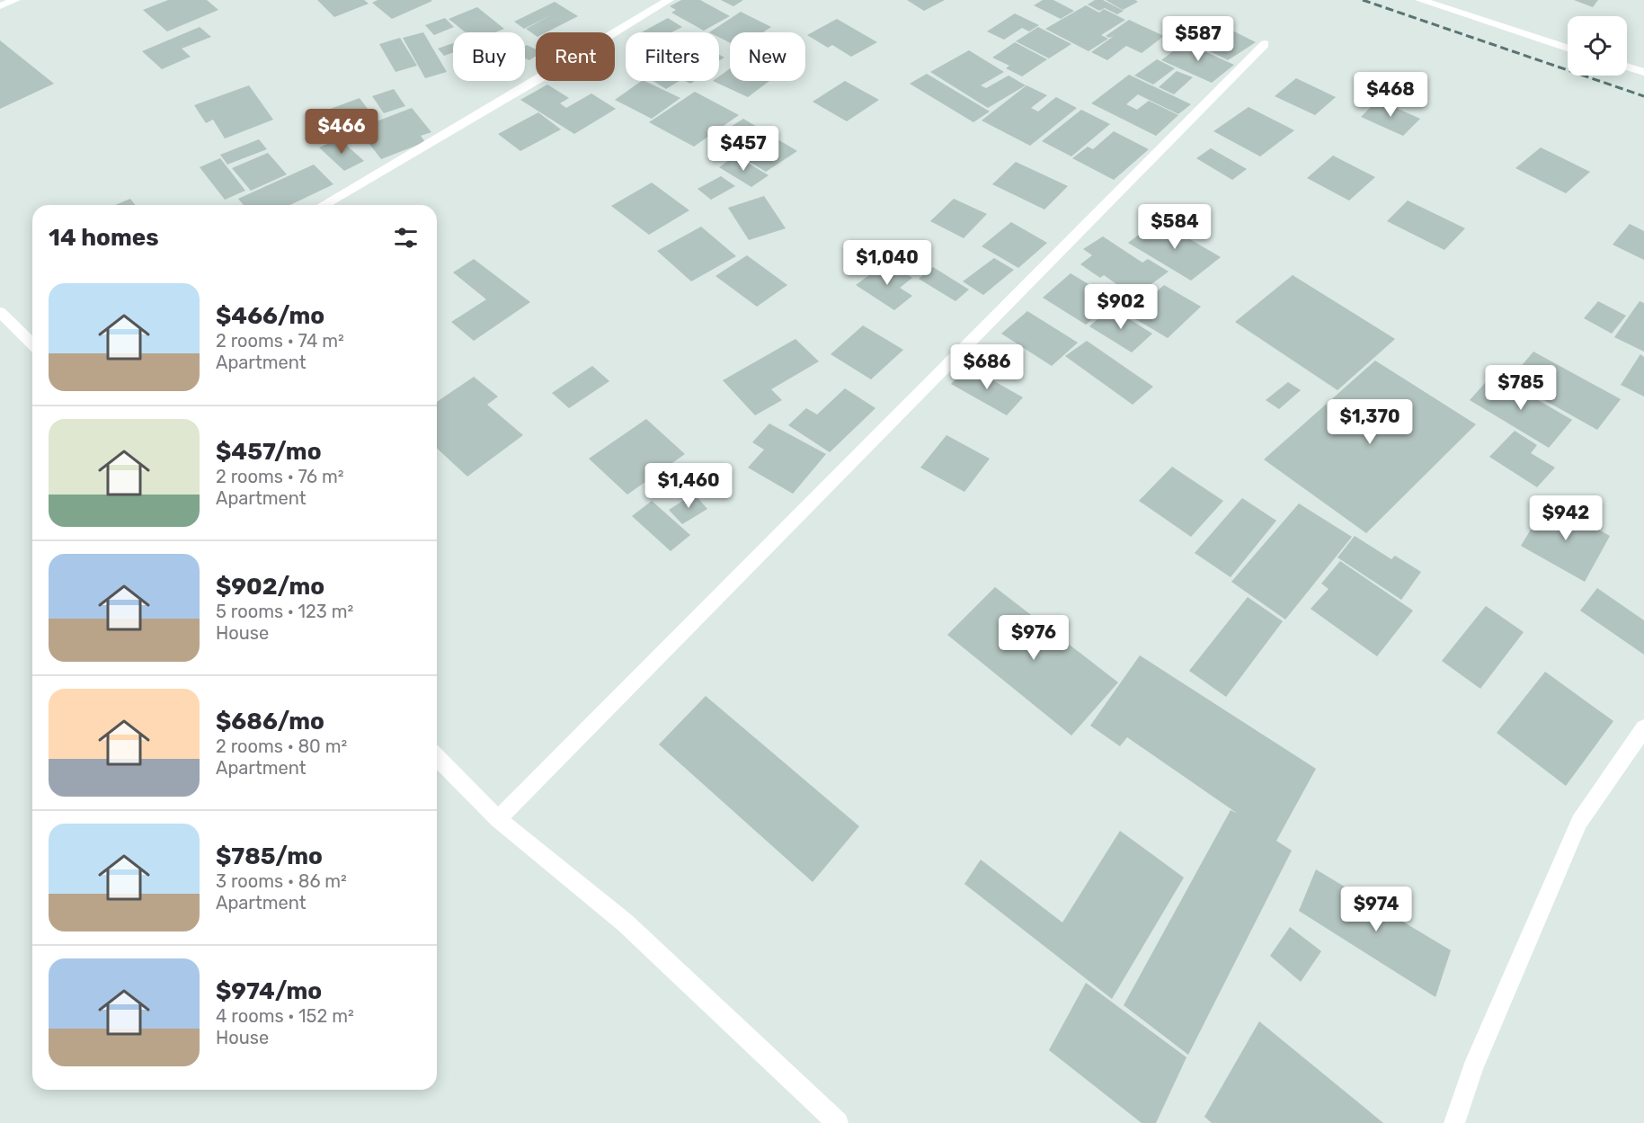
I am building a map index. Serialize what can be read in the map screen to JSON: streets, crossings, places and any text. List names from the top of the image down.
{
  "page": {
    "price": [
      "$587",
      "$468",
      "$466",
      "$457",
      "$584",
      "$1,040",
      "$902",
      "$686",
      "$785",
      "$1,370",
      "$1,460",
      "$942",
      "$976",
      "$974"
    ],
    "chip": [
      "Buy",
      "Rent",
      "Filters",
      "New"
    ],
    "heading": "14 homes",
    "list": [
      {
        "name": "$466/mo",
        "note": "2 rooms · 74 m² · Apartment"
      },
      {
        "name": "$457/mo",
        "note": "2 rooms · 76 m² · Apartment"
      },
      {
        "name": "$902/mo",
        "note": "5 rooms · 123 m² · House"
      },
      {
        "name": "$686/mo",
        "note": "2 rooms · 80 m² · Apartment"
      },
      {
        "name": "$785/mo",
        "note": "3 rooms · 86 m² · Apartment"
      },
      {
        "name": "$974/mo",
        "note": "4 rooms · 152 m² · House"
      }
    ]
  }
}
